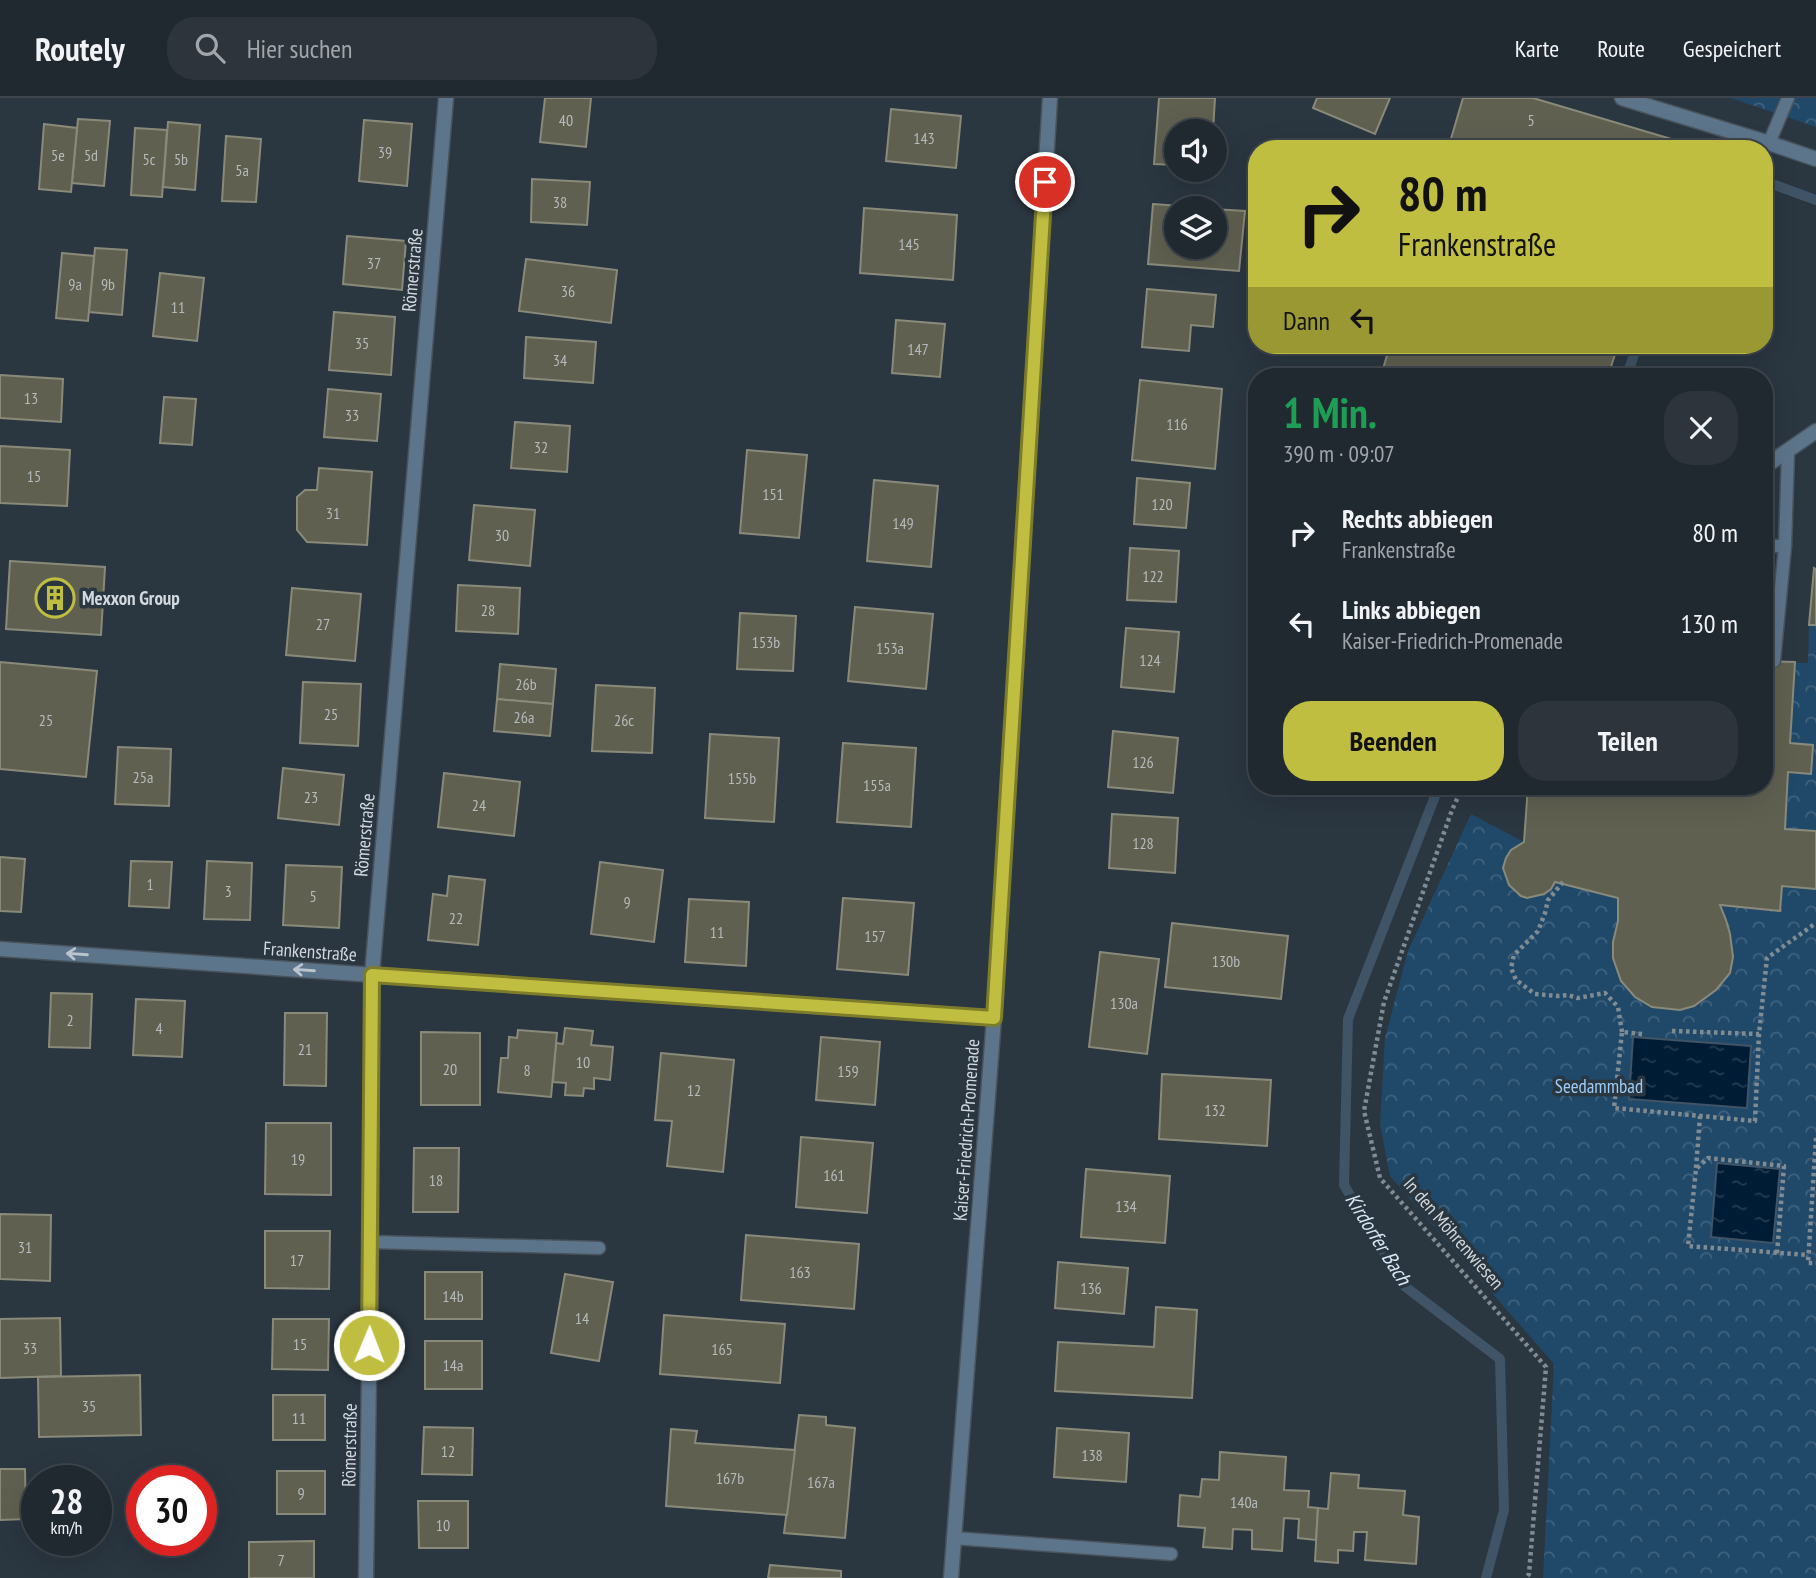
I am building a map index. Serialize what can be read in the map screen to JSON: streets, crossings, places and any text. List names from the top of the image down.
{
  "streets": {
    "street": ["Römerstraße", "Frankenstraße", "Kaiser-Friedrich-Promenade"],
    "path": ["In den Möhrenwiesen"]
  },
  "crossings": [
    ["Römerstraße", "Frankenstraße"],
    ["Frankenstraße", "Kaiser-Friedrich-Promenade"]
  ],
  "one_way": ["Frankenstraße"],
  "water": ["Kirdorfer Bach"],
  "parks": ["Seedammbad"],
  "places": {
    "building": ["Mexxon Group"]
  },
  "house_numbers": [
    "40",
    "5",
    "143",
    "39",
    "5e",
    "5d",
    "5c",
    "5b",
    "5a",
    "38",
    "145",
    "37",
    "9a",
    "9b",
    "36",
    "11",
    "35",
    "147",
    "34",
    "13",
    "33",
    "116",
    "32",
    "15",
    "151",
    "120",
    "31",
    "149",
    "30",
    "122",
    "28",
    "27",
    "153b",
    "153a",
    "124",
    "26b",
    "25",
    "26a",
    "25",
    "26c",
    "126",
    "25a",
    "155b",
    "155a",
    "23",
    "24",
    "128",
    "1",
    "3",
    "5",
    "9",
    "22",
    "11",
    "157",
    "130b",
    "130a",
    "2",
    "4",
    "21",
    "10",
    "20",
    "8",
    "159",
    "12",
    "132",
    "19",
    "161",
    "18",
    "134",
    "31",
    "17",
    "163",
    "136",
    "14b",
    "14",
    "15",
    "33",
    "165",
    "14a",
    "35",
    "11",
    "12",
    "138",
    "167b",
    "167a",
    "9",
    "140a",
    "10",
    "7"
  ],
  "page": {
    "header": "Routely",
    "search": "Hier suchen",
    "nav": ["Karte", "Route", "Gespeichert"],
    "turn": ["80 m", "Frankenstraße"],
    "then": "Dann",
    "heading": ["1 Min.", "390 m · 09:07"],
    "list": [
      {
        "name": "Rechts abbiegen",
        "note": "Frankenstraße",
        "value": "80 m"
      },
      {
        "name": "Links abbiegen",
        "note": "Kaiser-Friedrich-Promenade",
        "value": "130 m"
      }
    ],
    "buttons": ["Beenden", "Teilen"],
    "speed": "28 km/h",
    "limit": "30"
  }
}
